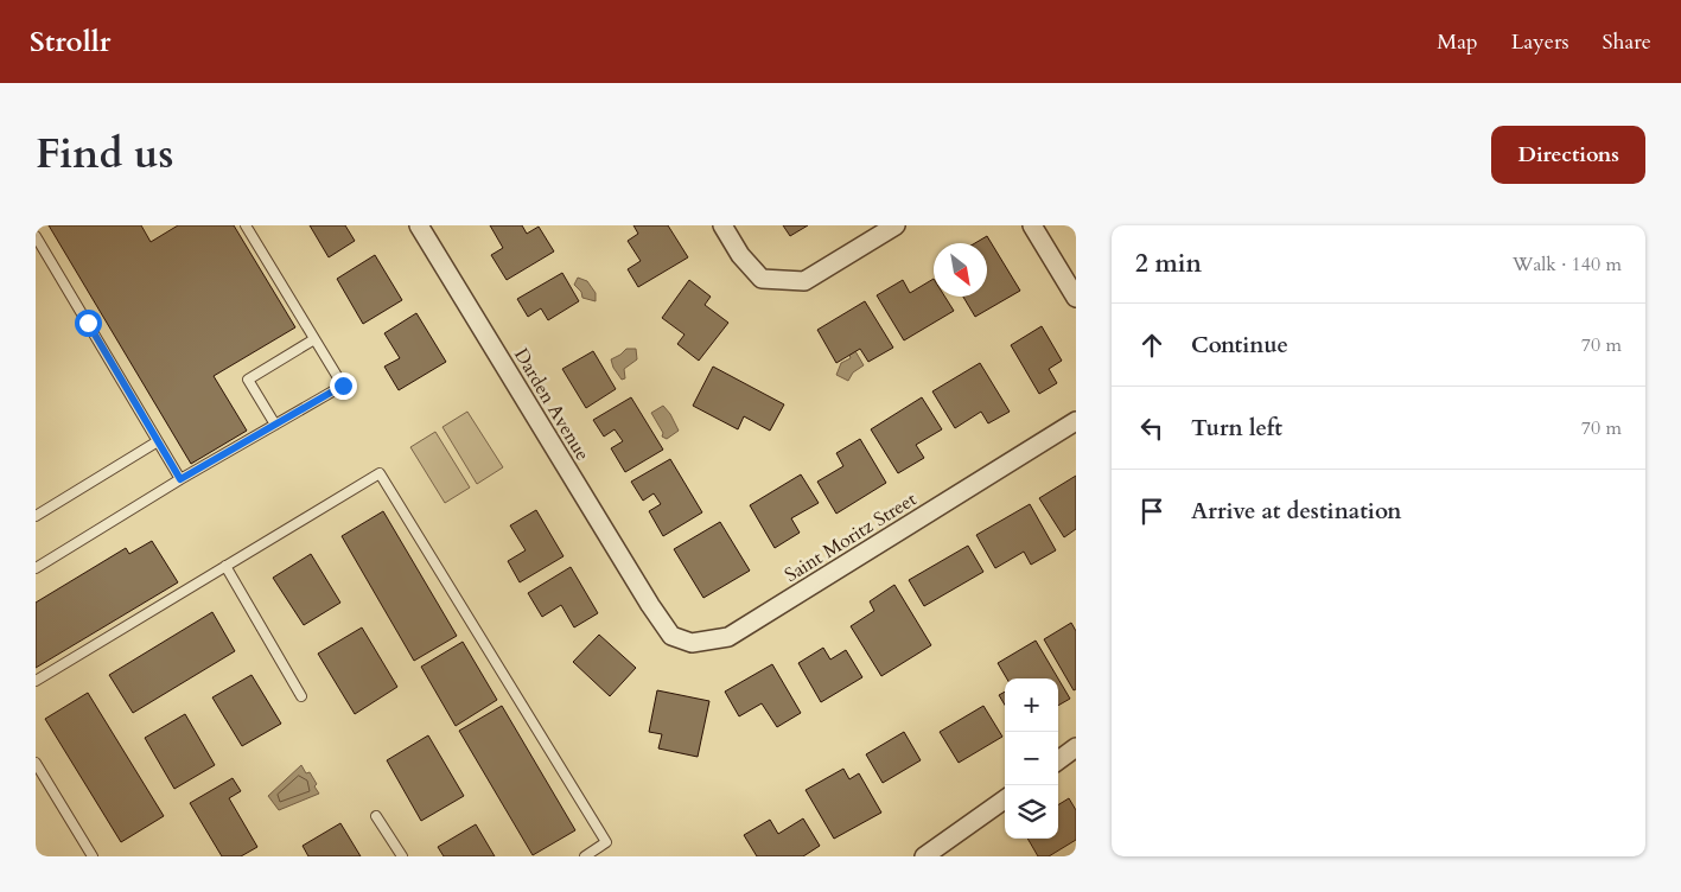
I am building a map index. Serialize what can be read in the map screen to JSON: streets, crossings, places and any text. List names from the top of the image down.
{
  "streets": {
    "street": ["Darden Avenue", "Saint Moritz Street"]
  },
  "crossings": [
    ["Darden Avenue", "Saint Moritz Street"]
  ],
  "north": "bottom right",
  "page": {
    "header": "Strollr",
    "nav": ["Map", "Layers", "Share"],
    "title": "Find us",
    "buttons": "Directions",
    "heading": ["2 min", "Walk · 140 m"],
    "list": [
      ["Continue", "70 m"],
      ["Turn left", "70 m"],
      "Arrive at destination"
    ],
    "map_buttons": ["+", "−"]
  }
}
